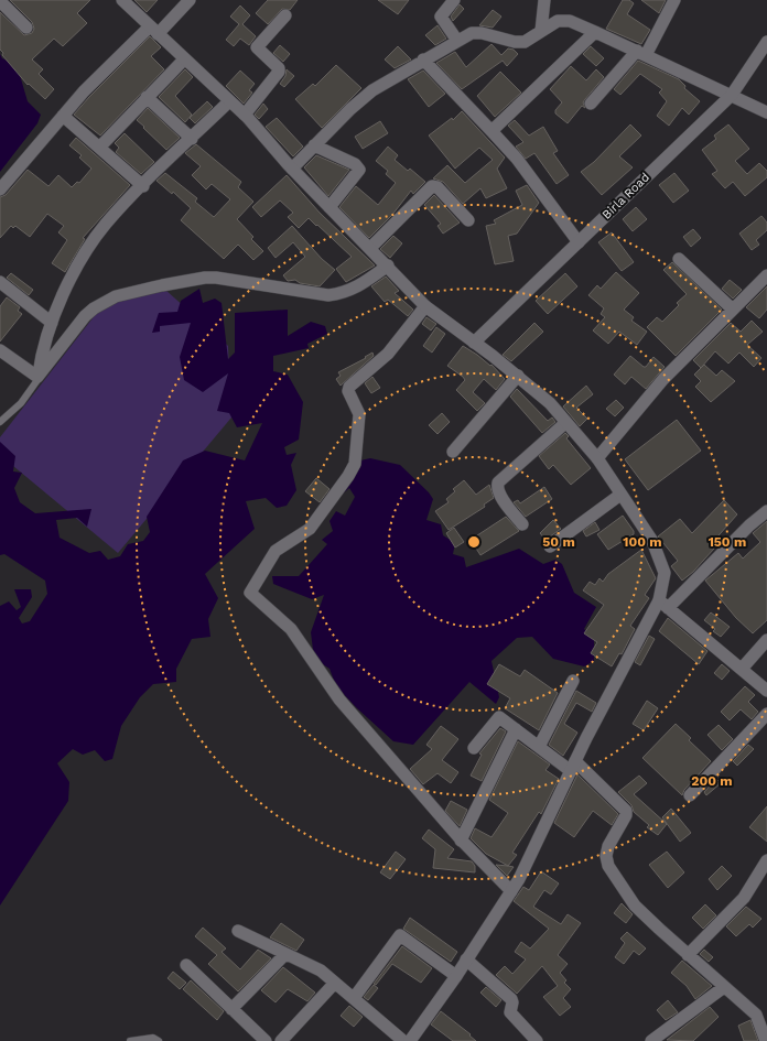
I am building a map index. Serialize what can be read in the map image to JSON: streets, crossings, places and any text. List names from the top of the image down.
{
  "streets": {
    "street": ["Birla Road"]
  },
  "rings": [
    "50 m",
    "100 m",
    "150 m",
    "200 m"
  ]
}
